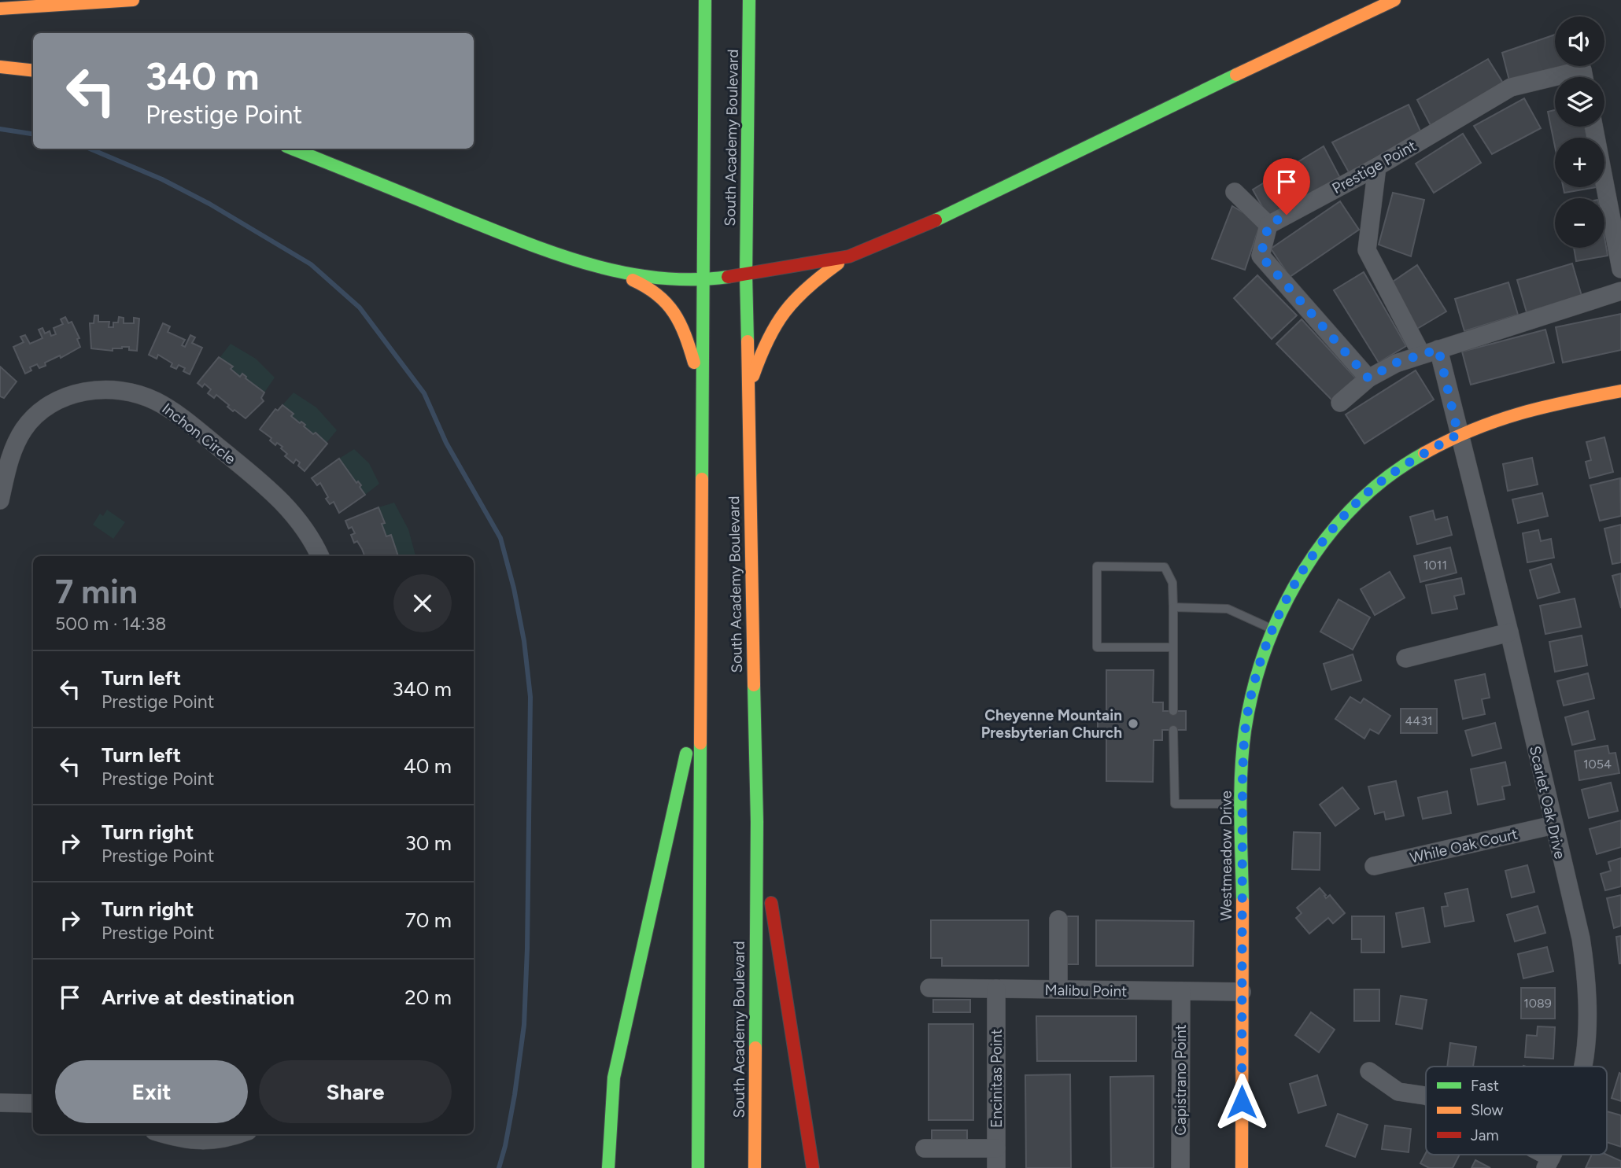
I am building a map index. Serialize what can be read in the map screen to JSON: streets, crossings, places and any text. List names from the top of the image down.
{
  "streets": {
    "main road": ["South Academy Boulevard", "Westmeadow Drive"],
    "street": [
      "Prestige Point",
      "Inchon Circle",
      "Scarlet Oak Drive",
      "While Oak Court",
      "Malibu Point",
      "Encinitas Point",
      "Capistrano Point"
    ]
  },
  "crossings": [
    ["Scarlet Oak Drive", "While Oak Court"],
    ["Scarlet Oak Drive", "Westmeadow Drive"],
    ["Westmeadow Drive", "Malibu Point"],
    ["Malibu Point", "Encinitas Point"],
    ["Malibu Point", "Capistrano Point"]
  ],
  "places": ["Cheyenne Mountain Presbyterian Church"],
  "house_numbers": [
    "1011",
    "4431",
    "1054",
    "1089"
  ],
  "legend": ["Fast", "Slow", "Jam"],
  "page": {
    "map_buttons": ["+", "−"],
    "turn": ["340 m", "Prestige Point"],
    "heading": ["7 min", "500 m · 14:38"],
    "list": [
      {
        "name": "Turn left",
        "note": "Prestige Point",
        "value": "340 m"
      },
      {
        "name": "Turn left",
        "note": "Prestige Point",
        "value": "40 m"
      },
      {
        "name": "Turn right",
        "note": "Prestige Point",
        "value": "30 m"
      },
      {
        "name": "Turn right",
        "note": "Prestige Point",
        "value": "70 m"
      },
      {
        "name": "Arrive at destination",
        "value": "20 m"
      }
    ],
    "buttons": ["Exit", "Share"]
  }
}
